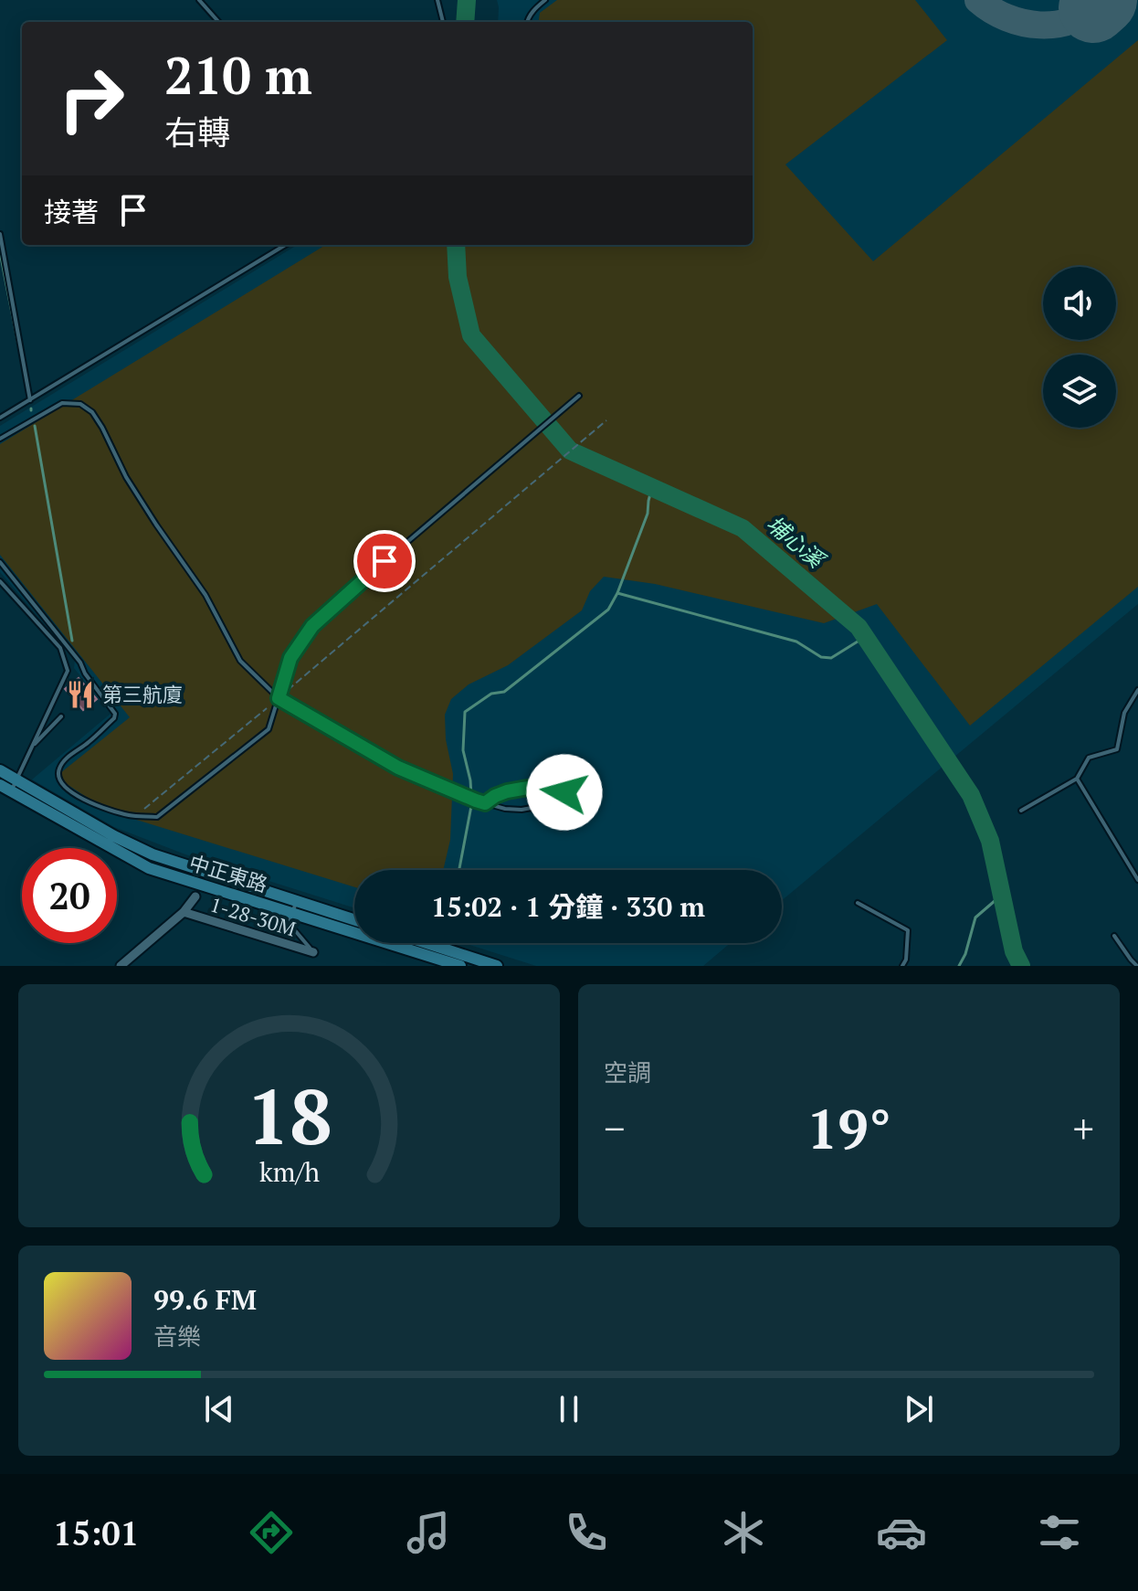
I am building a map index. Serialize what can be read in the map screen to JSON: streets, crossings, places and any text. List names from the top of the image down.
{
  "streets": {
    "main road": ["中正東路"],
    "street": ["1-28-30M"]
  },
  "water": ["埔心溪"],
  "places": {
    "restaurant": ["第三航廈"]
  },
  "page": {
    "turn": ["210 m", "右轉"],
    "then": "接著",
    "limit": "20",
    "trip": "15:02 · 1 分鐘 · 330 m",
    "tile": "空調",
    "heat": ["−", "19°", "+"],
    "song": ["99.6 FM", "音樂"],
    "tabs": "15:01",
    "gauge": ["18", "km/h"]
  }
}
